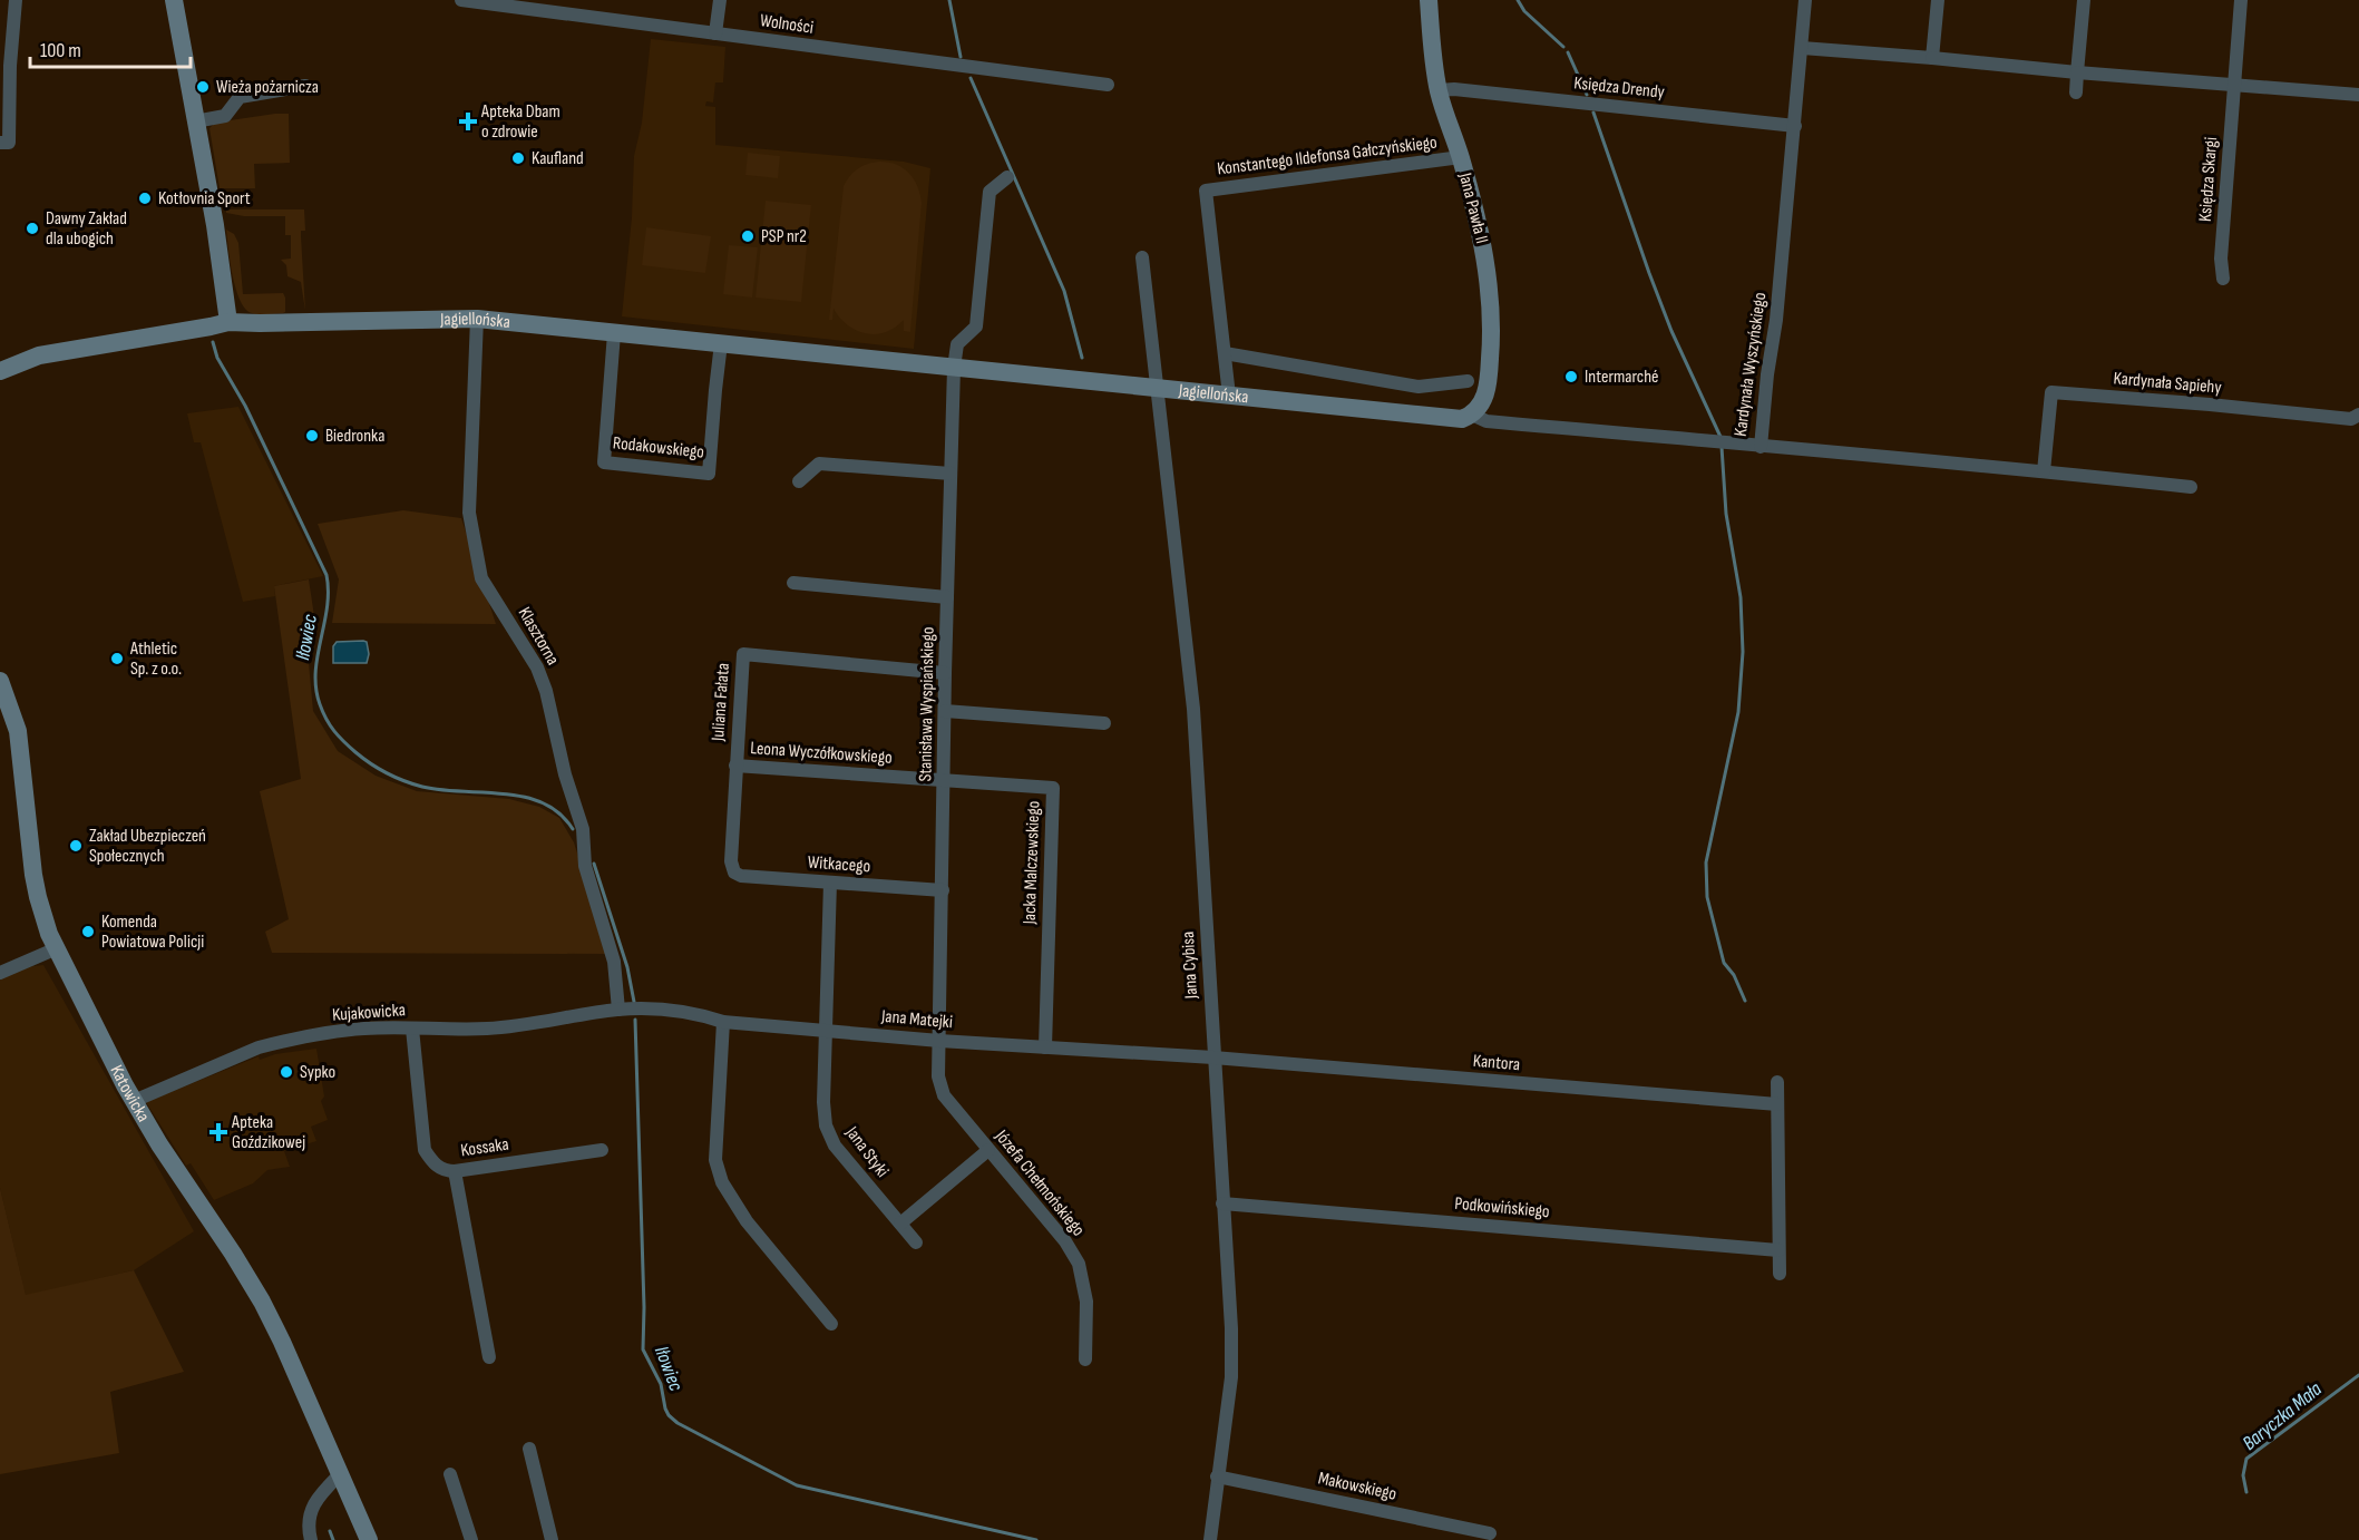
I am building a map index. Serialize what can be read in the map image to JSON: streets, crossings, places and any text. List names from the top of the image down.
{
  "streets": {
    "street": [
      "Wolności",
      "Księdza Drendy",
      "Konstantego Ildefonsa Gałczyńskiego",
      "Księdza Skargi",
      "Jana Pawła II",
      "Jagiellońska",
      "Kardynała Wyszyńskiego",
      "Kardynała Sapiehy",
      "Rodakowskiego",
      "Klasztorna",
      "Juliana Fałata",
      "Stanisława Wyspiańskiego",
      "Leona Wyczółkowskiego",
      "Jacka Malczewskiego",
      "Witkacego",
      "Jana Cybisa",
      "Kujakowicka",
      "Jana Matejki",
      "Kantora",
      "Katowicka",
      "Kossaka",
      "Jana Styki",
      "Józefa Chełmońskiego",
      "Podkowińskiego",
      "Makowskiego"
    ]
  },
  "crossings": [
    ["Księdza Drendy", "Jana Pawła II"],
    ["Księdza Drendy", "Kardynała Wyszyńskiego"],
    ["Konstantego Ildefonsa Gałczyńskiego", "Jana Pawła II"],
    ["Konstantego Ildefonsa Gałczyńskiego", "Jagiellońska"],
    ["Jana Pawła II", "Jagiellońska"],
    ["Jana Pawła II", "Kardynała Wyszyńskiego"],
    ["Jagiellońska", "Kardynała Wyszyńskiego"],
    ["Jagiellońska", "Rodakowskiego"],
    ["Jagiellońska", "Klasztorna"],
    ["Jagiellońska", "Stanisława Wyspiańskiego"],
    ["Jagiellońska", "Jana Cybisa"],
    ["Klasztorna", "Kujakowicka"],
    ["Klasztorna", "Jana Matejki"],
    ["Juliana Fałata", "Stanisława Wyspiańskiego"],
    ["Juliana Fałata", "Leona Wyczółkowskiego"],
    ["Juliana Fałata", "Witkacego"],
    ["Stanisława Wyspiańskiego", "Leona Wyczółkowskiego"],
    ["Stanisława Wyspiańskiego", "Jacka Malczewskiego"],
    ["Stanisława Wyspiańskiego", "Witkacego"],
    ["Stanisława Wyspiańskiego", "Jana Matejki"],
    ["Stanisława Wyspiańskiego", "Józefa Chełmońskiego"],
    ["Leona Wyczółkowskiego", "Jacka Malczewskiego"],
    ["Jacka Malczewskiego", "Jana Matejki"],
    ["Witkacego", "Jana Styki"],
    ["Jana Cybisa", "Jana Matejki"],
    ["Jana Cybisa", "Kantora"],
    ["Jana Cybisa", "Podkowińskiego"],
    ["Jana Cybisa", "Makowskiego"],
    ["Kujakowicka", "Jana Matejki"],
    ["Kujakowicka", "Katowicka"],
    ["Kujakowicka", "Kossaka"],
    ["Jana Matejki", "Kantora"],
    ["Jana Matejki", "Jana Styki"],
    ["Jana Matejki", "Józefa Chełmońskiego"]
  ],
  "water": ["Iłowiec", "Baryczka Mała"],
  "places": {
    "other": [
      "Wieża pożarnicza",
      "Kaufland",
      "Kotłovnia Sport",
      "Dawny Zakład dla ubogich",
      "PSP nr2",
      "Intermarché",
      "Biedronka",
      "Athletic Sp. z o.o.",
      "Zakład Ubezpieczeń Społecznych",
      "Komenda Powiatowa Policji",
      "Sypko"
    ],
    "health": ["Apteka Dbam o zdrowie", "Apteka Goździkowej"]
  },
  "scale_bar": "100 m"
}
